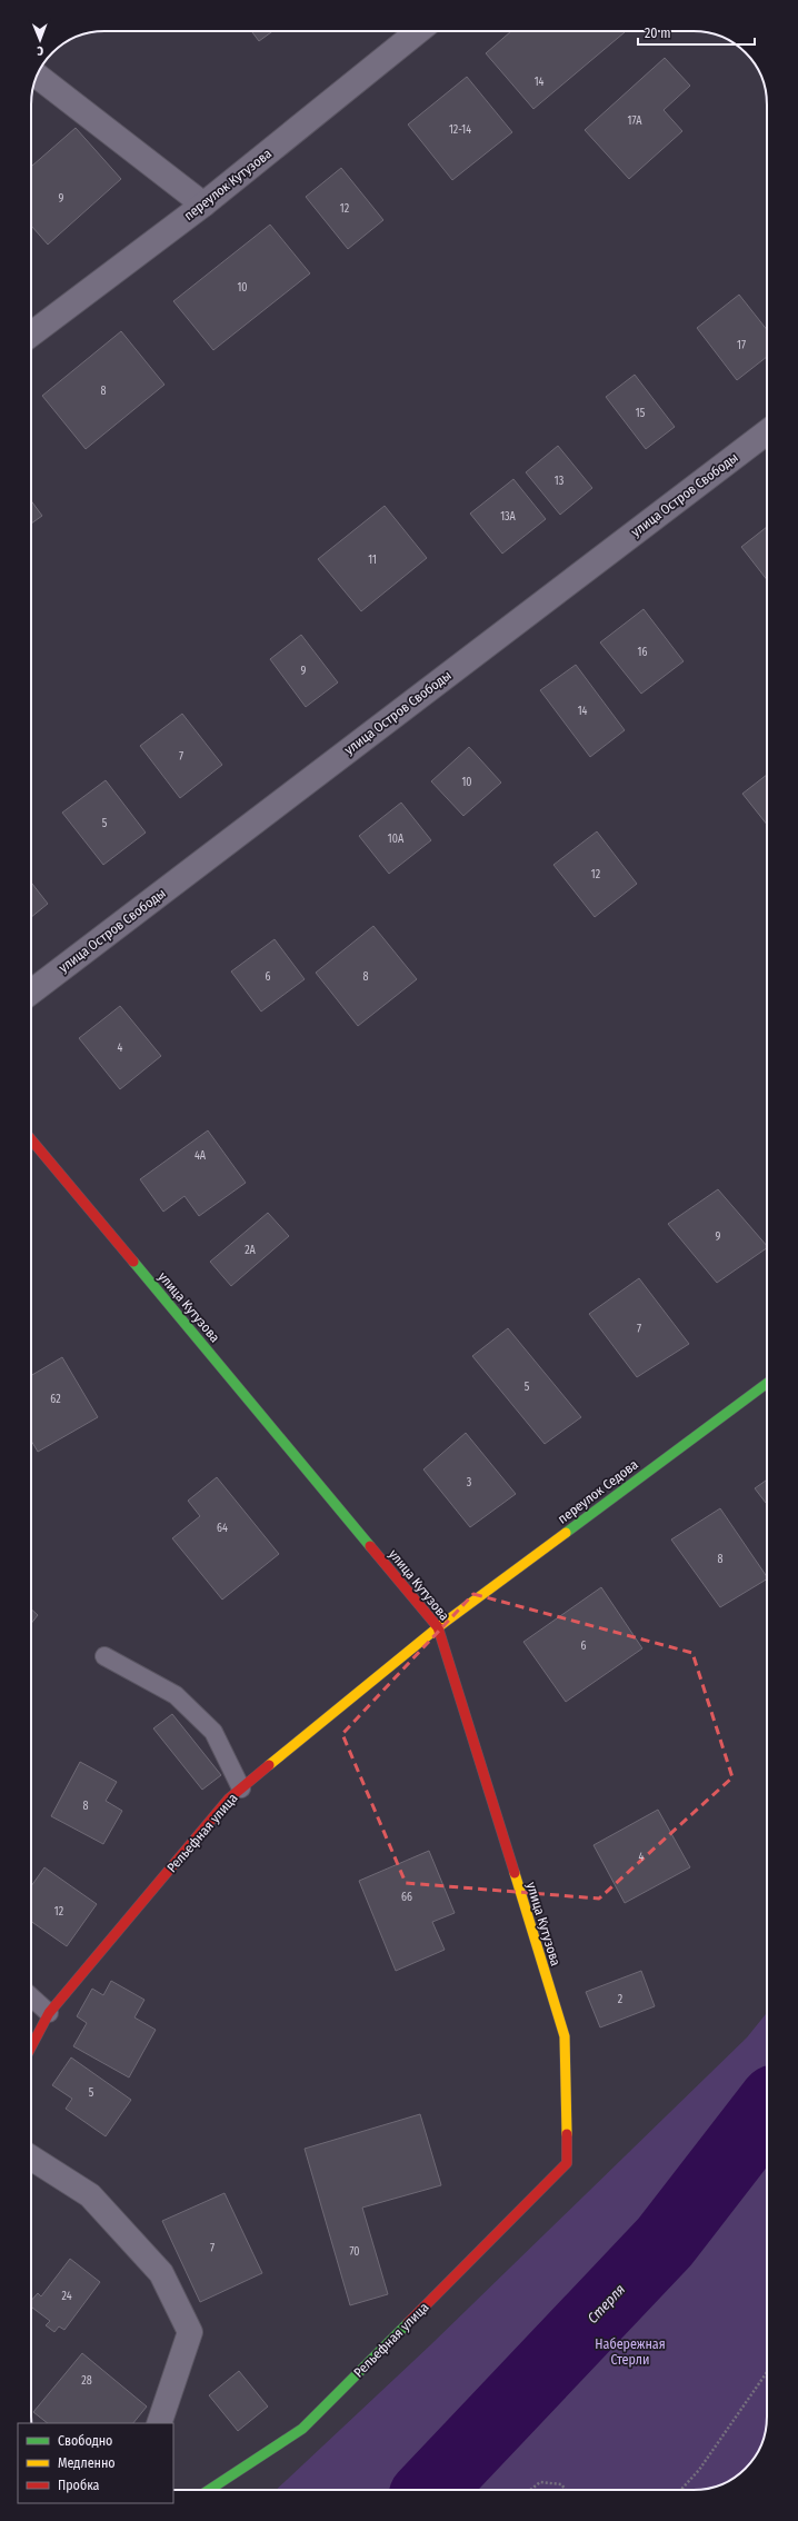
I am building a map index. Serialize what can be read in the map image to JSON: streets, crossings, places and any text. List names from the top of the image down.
{
  "streets": {
    "street": [
      "переулок Кутузова",
      "улица Остров Свободы",
      "улица Кутузова",
      "переулок Седова",
      "Рельефная улица"
    ]
  },
  "crossings": [
    ["улица Кутузова", "переулок Седова"],
    ["улица Кутузова", "Рельефная улица"],
    ["переулок Седова", "Рельефная улица"]
  ],
  "water": ["Стерля"],
  "parks": ["Набережная Стерли"],
  "house_numbers": [
    "14",
    "17А",
    "12-14",
    "9",
    "12",
    "10",
    "17",
    "8",
    "15",
    "13",
    "13А",
    "11",
    "16",
    "9",
    "14",
    "7",
    "10",
    "5",
    "10А",
    "12",
    "6",
    "8",
    "4",
    "4А",
    "9",
    "2А",
    "7",
    "5",
    "62",
    "3",
    "64",
    "8",
    "6",
    "8",
    "4",
    "66",
    "12",
    "2",
    "5",
    "7",
    "70",
    "24",
    "28"
  ],
  "legend": ["Свободно", "Медленно", "Пробка"],
  "scale_bar": "20 m",
  "north": "bottom"
}
